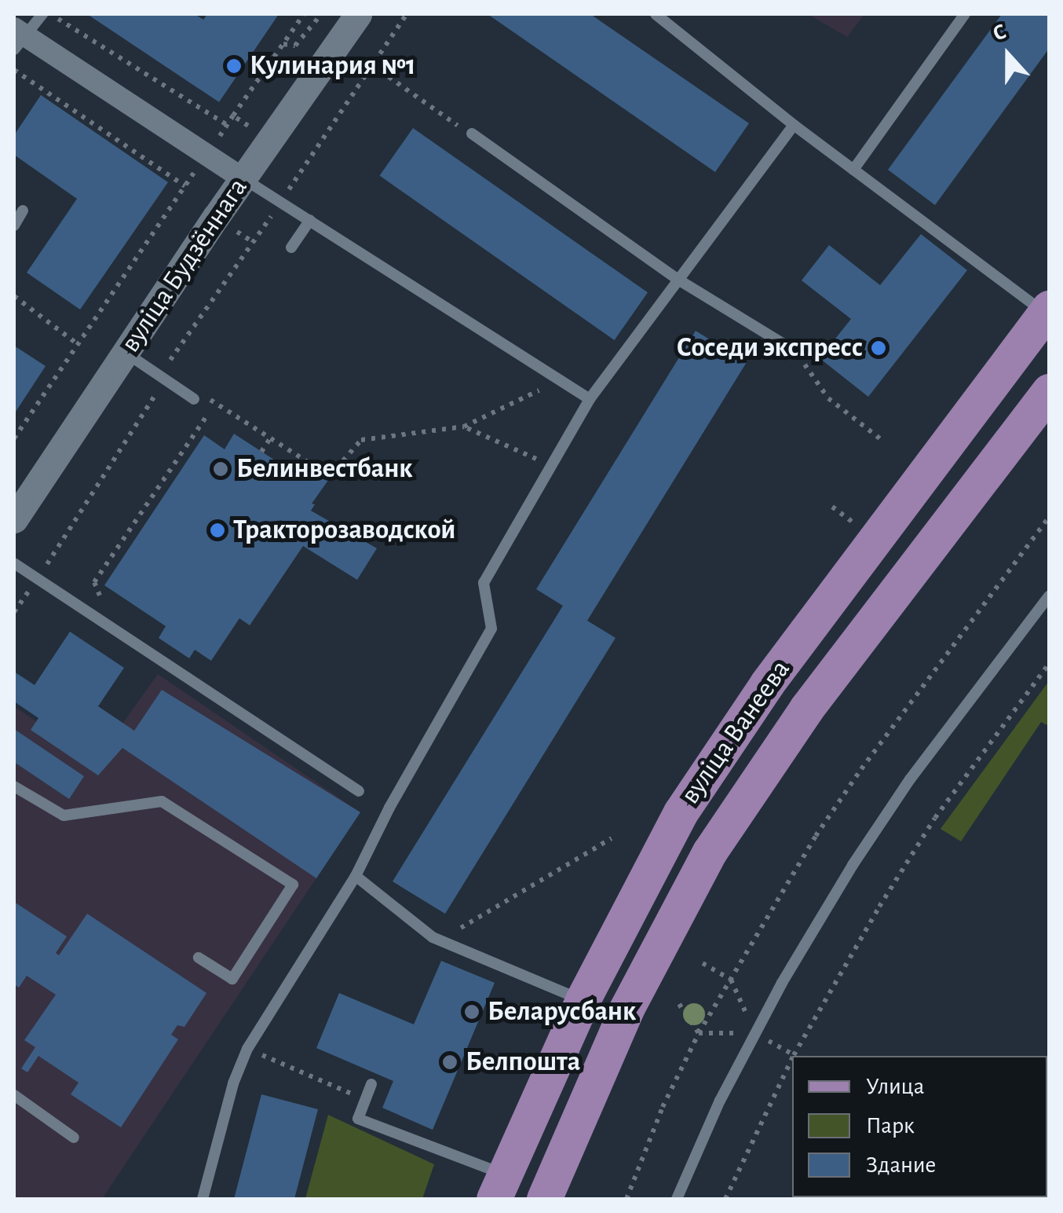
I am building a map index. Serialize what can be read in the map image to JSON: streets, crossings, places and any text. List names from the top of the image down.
{
  "streets": {
    "main road": ["вуліца Ванеева"],
    "street": ["вуліца Будзённага"]
  },
  "places": [
    "Кулинария №1",
    "Соседи экспресс",
    "Белинвестбанк",
    "Тракторозаводской",
    "Беларусбанк",
    "Белпошта"
  ],
  "legend": ["Улица", "Парк", "Здание"],
  "north": "top"
}
